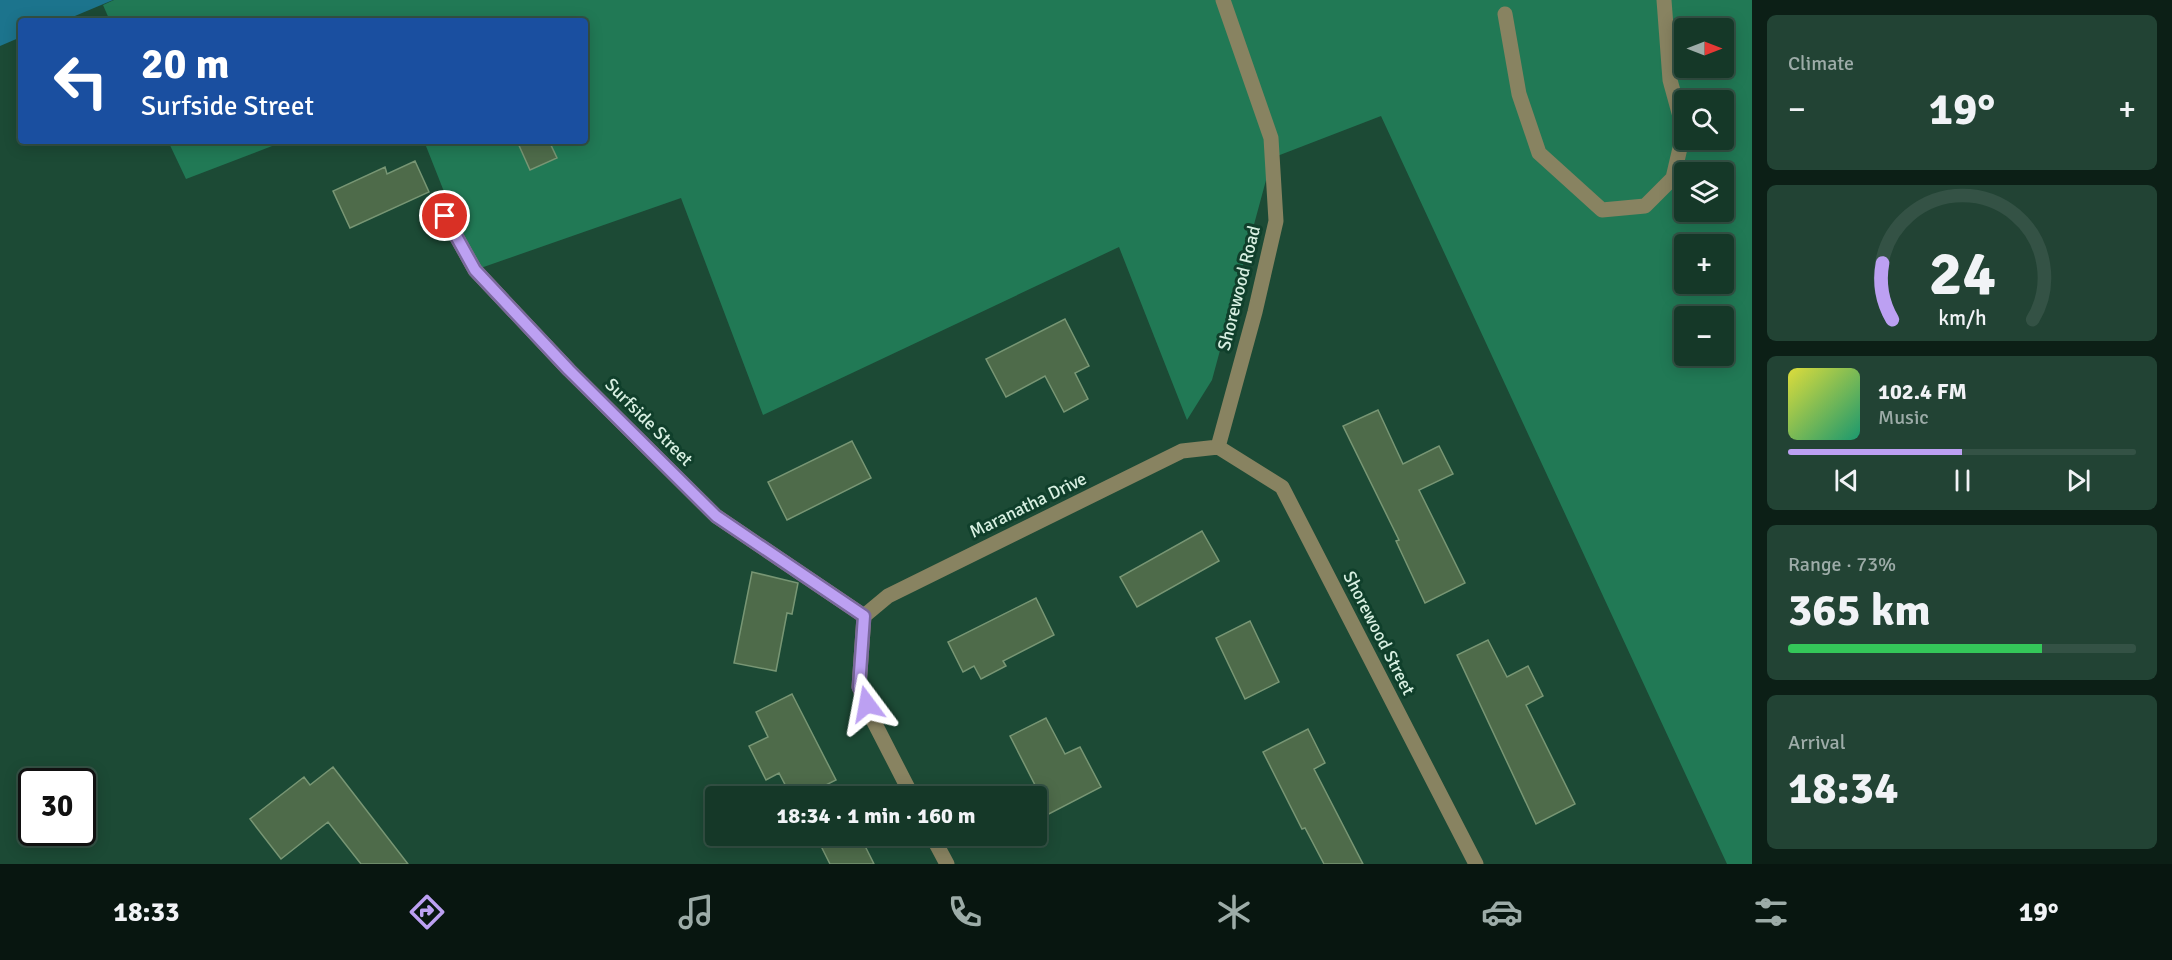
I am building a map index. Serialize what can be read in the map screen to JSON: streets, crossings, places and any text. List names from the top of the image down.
{
  "streets": {
    "street": [
      "Shorewood Road",
      "Surfside Street",
      "Maranatha Drive",
      "Shorewood Street"
    ]
  },
  "crossings": [
    ["Shorewood Road", "Maranatha Drive"],
    ["Shorewood Road", "Shorewood Street"],
    ["Surfside Street", "Maranatha Drive"],
    ["Maranatha Drive", "Shorewood Street"]
  ],
  "north": "right",
  "page": {
    "tile": [
      "Climate",
      ["Range · 73%", "365 km"],
      ["Arrival", "18:34"]
    ],
    "map_buttons": ["+", "−"],
    "turn": ["20 m", "Surfside Street"],
    "heat": ["−", "19°", "+"],
    "song": ["102.4 FM", "Music"],
    "limit": "30",
    "trip": "18:34 · 1 min · 160 m",
    "tabs": ["18:33", "19°"],
    "gauge": ["24", "km/h"]
  }
}
